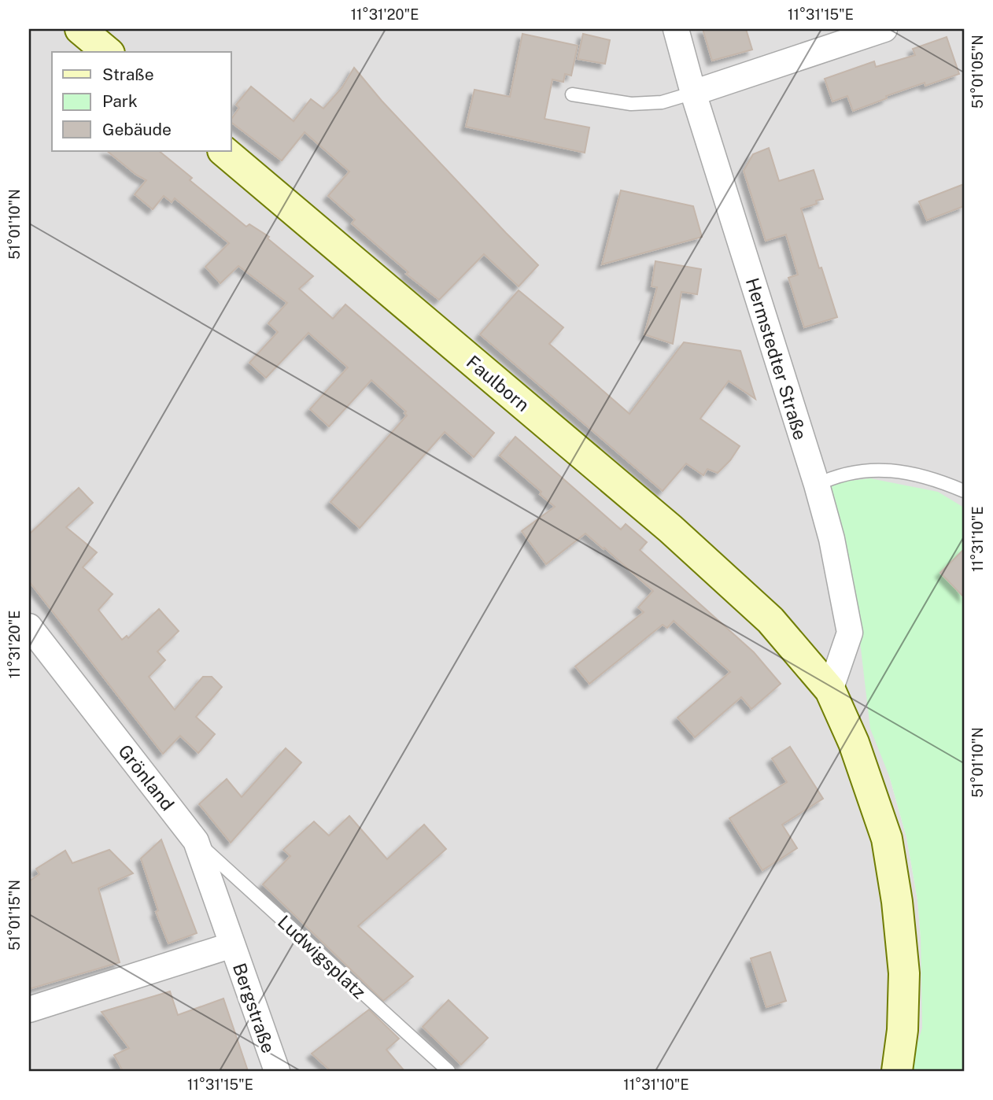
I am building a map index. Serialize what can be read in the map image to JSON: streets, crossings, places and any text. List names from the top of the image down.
{
  "streets": {
    "street": [
      "Hermstedter Straße",
      "Faulborn",
      "Grönland",
      "Bergstraße"
    ],
    "lane": ["Ludwigsplatz"]
  },
  "crossings": [
    ["Hermstedter Straße", "Faulborn"],
    ["Grönland", "Ludwigsplatz"],
    ["Grönland", "Bergstraße"]
  ],
  "legend": ["Straße", "Park", "Gebäude"],
  "coordinates": [
    "11°31'20\"E",
    "11°31'15\"E",
    "51°01'05\"N",
    "51°01'10\"N",
    "11°31'10\"E",
    "51°01'15\"N"
  ]
}
